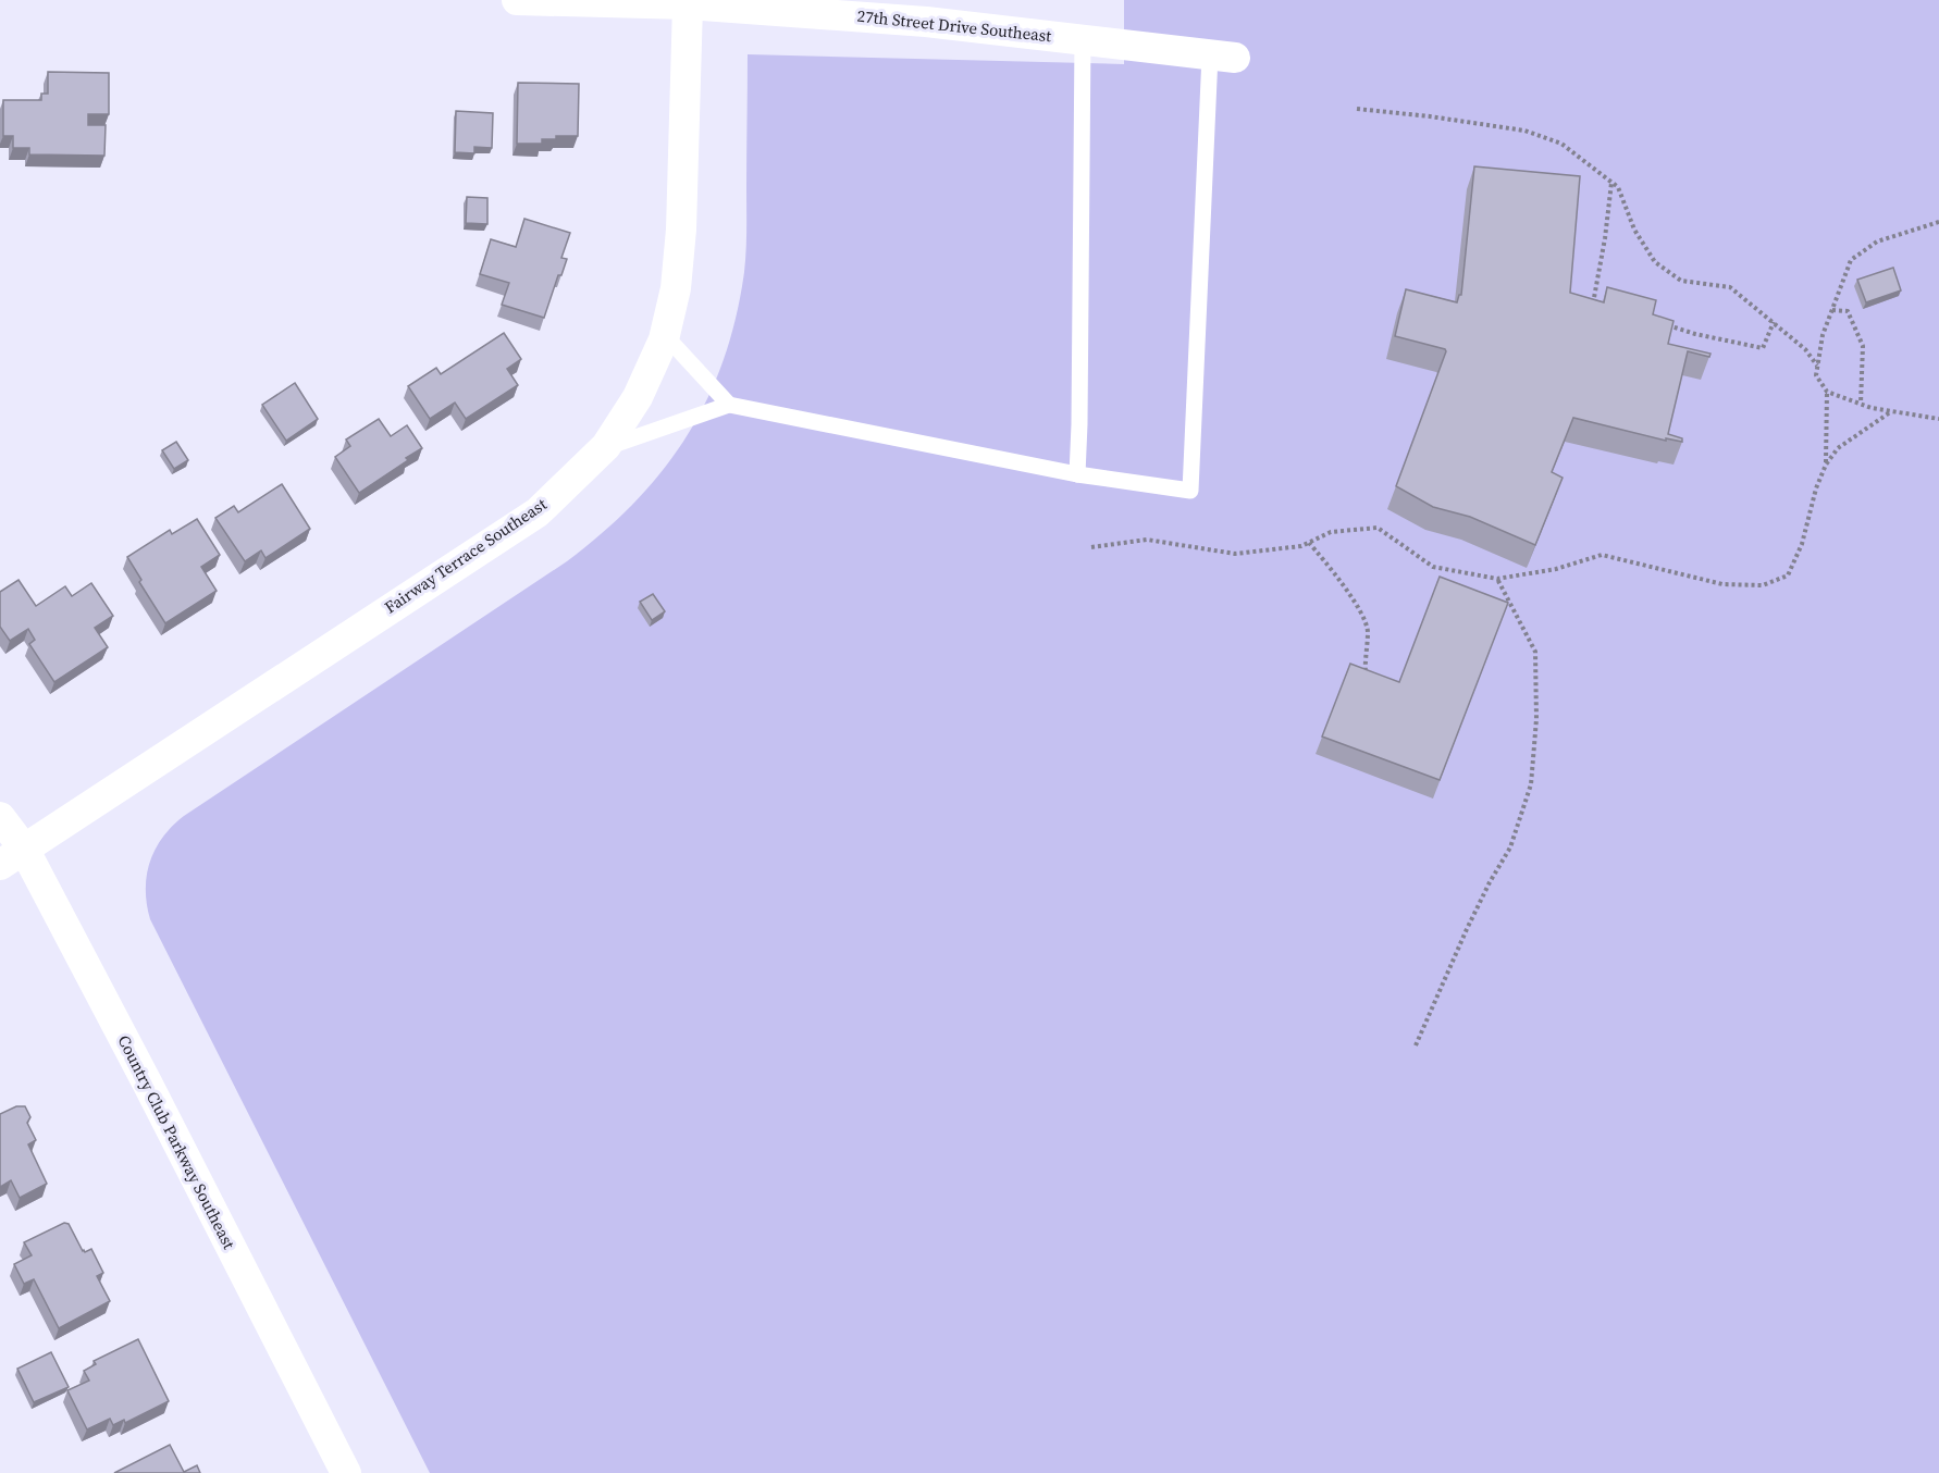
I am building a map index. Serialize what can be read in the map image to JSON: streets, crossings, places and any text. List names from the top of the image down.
{
  "streets": {
    "street": ["27th Street Drive Southeast", "Fairway Terrace Southeast", "Country Club Parkway Southeast"]
  },
  "crossings": [
    ["27th Street Drive Southeast", "Fairway Terrace Southeast"],
    ["Fairway Terrace Southeast", "Country Club Parkway Southeast"]
  ]
}
